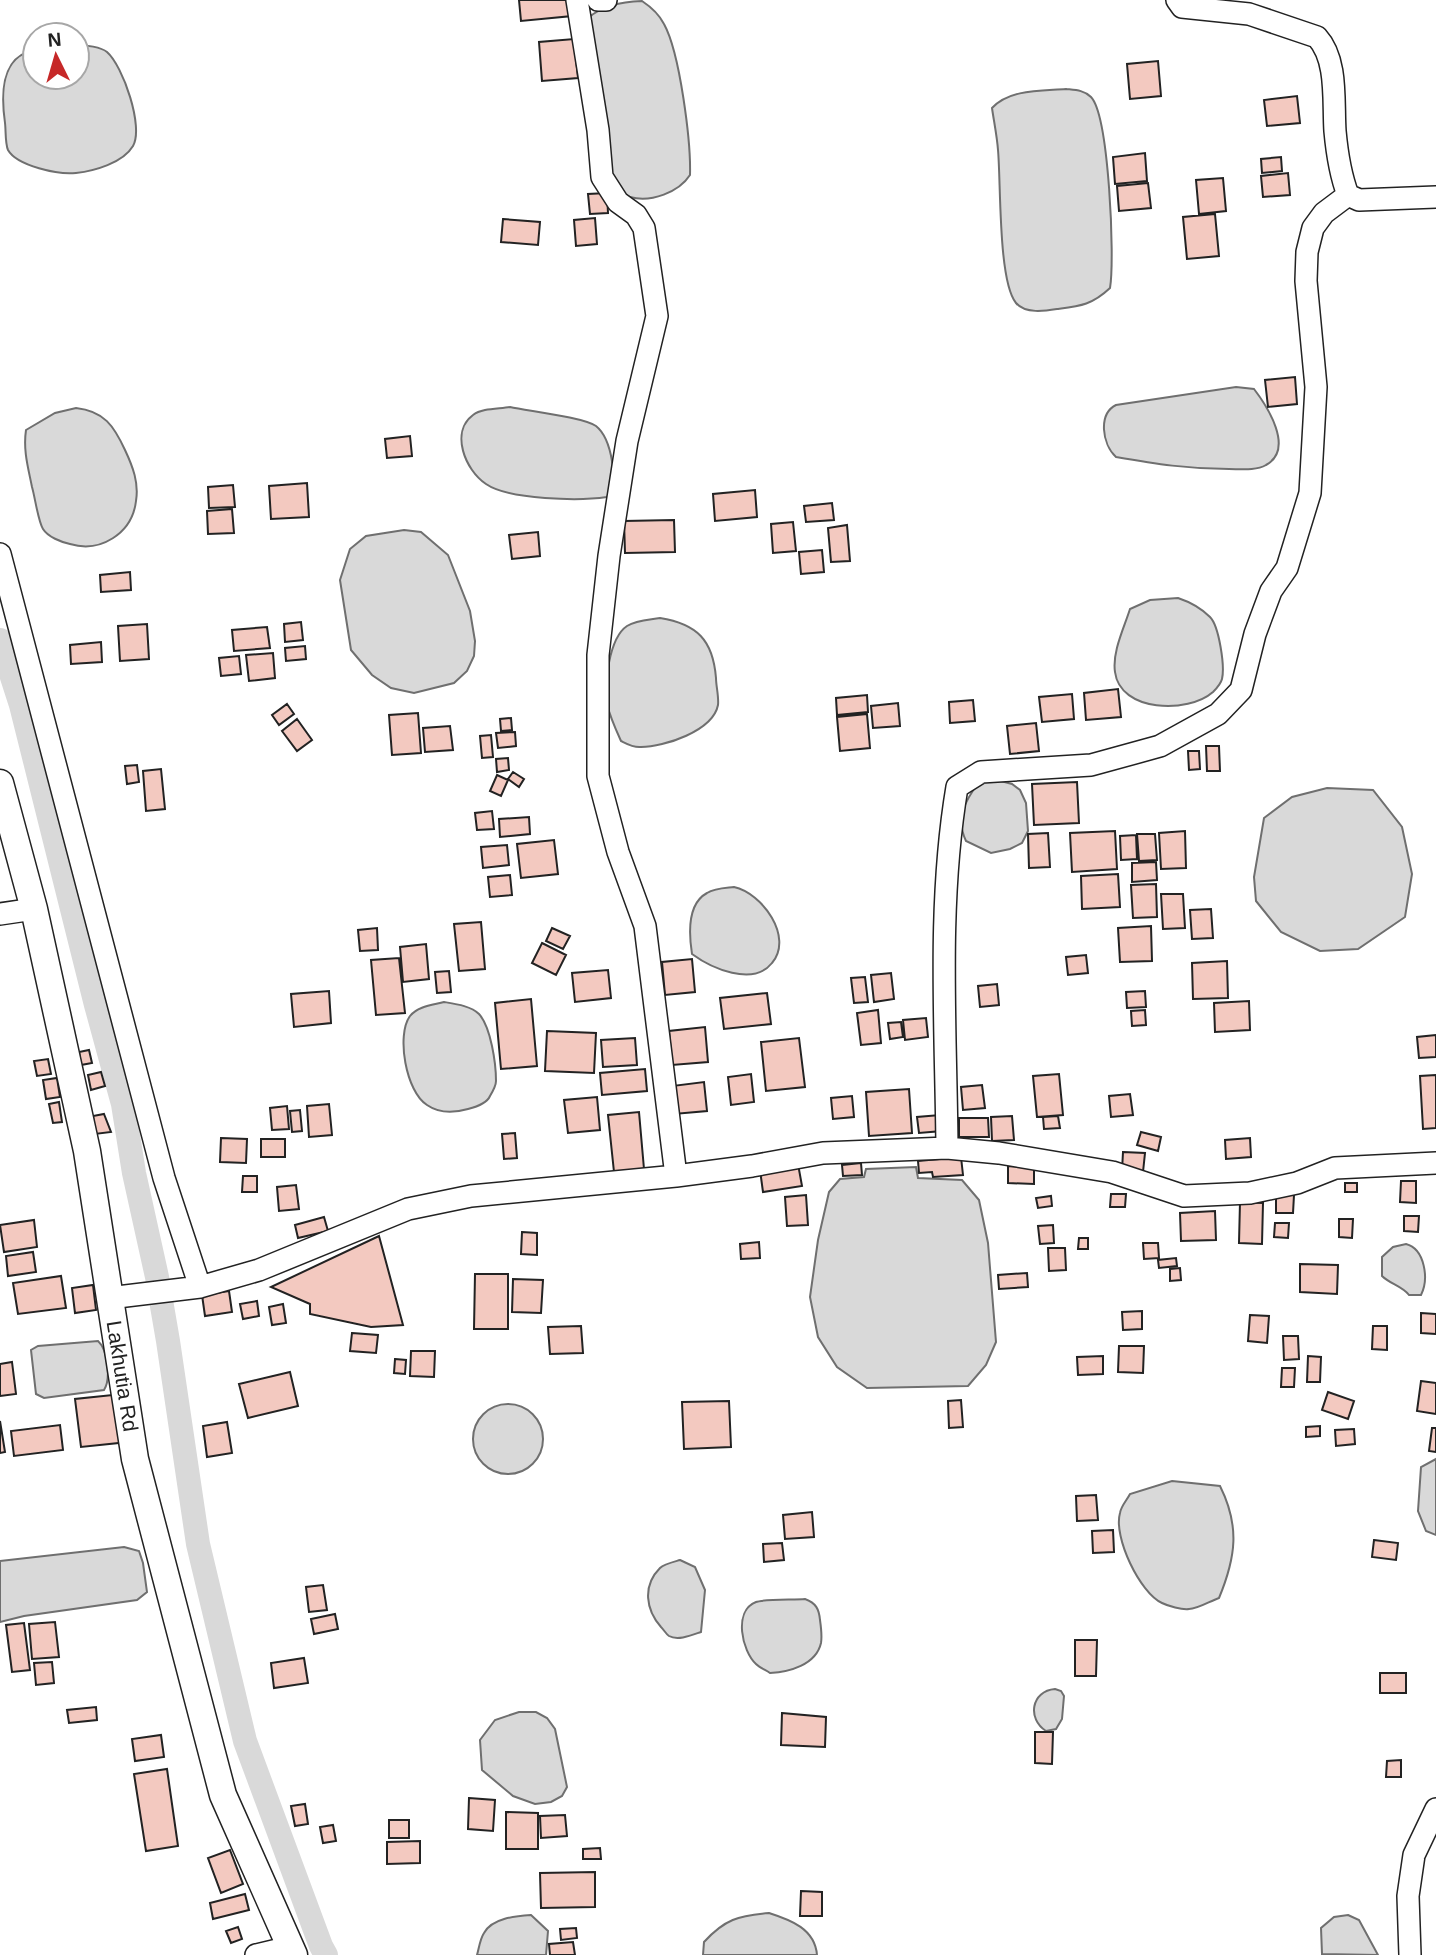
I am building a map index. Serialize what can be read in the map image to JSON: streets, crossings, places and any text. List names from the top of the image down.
{
  "streets": {
    "street": ["Lakhutia Rd"]
  },
  "north": "top"
}
